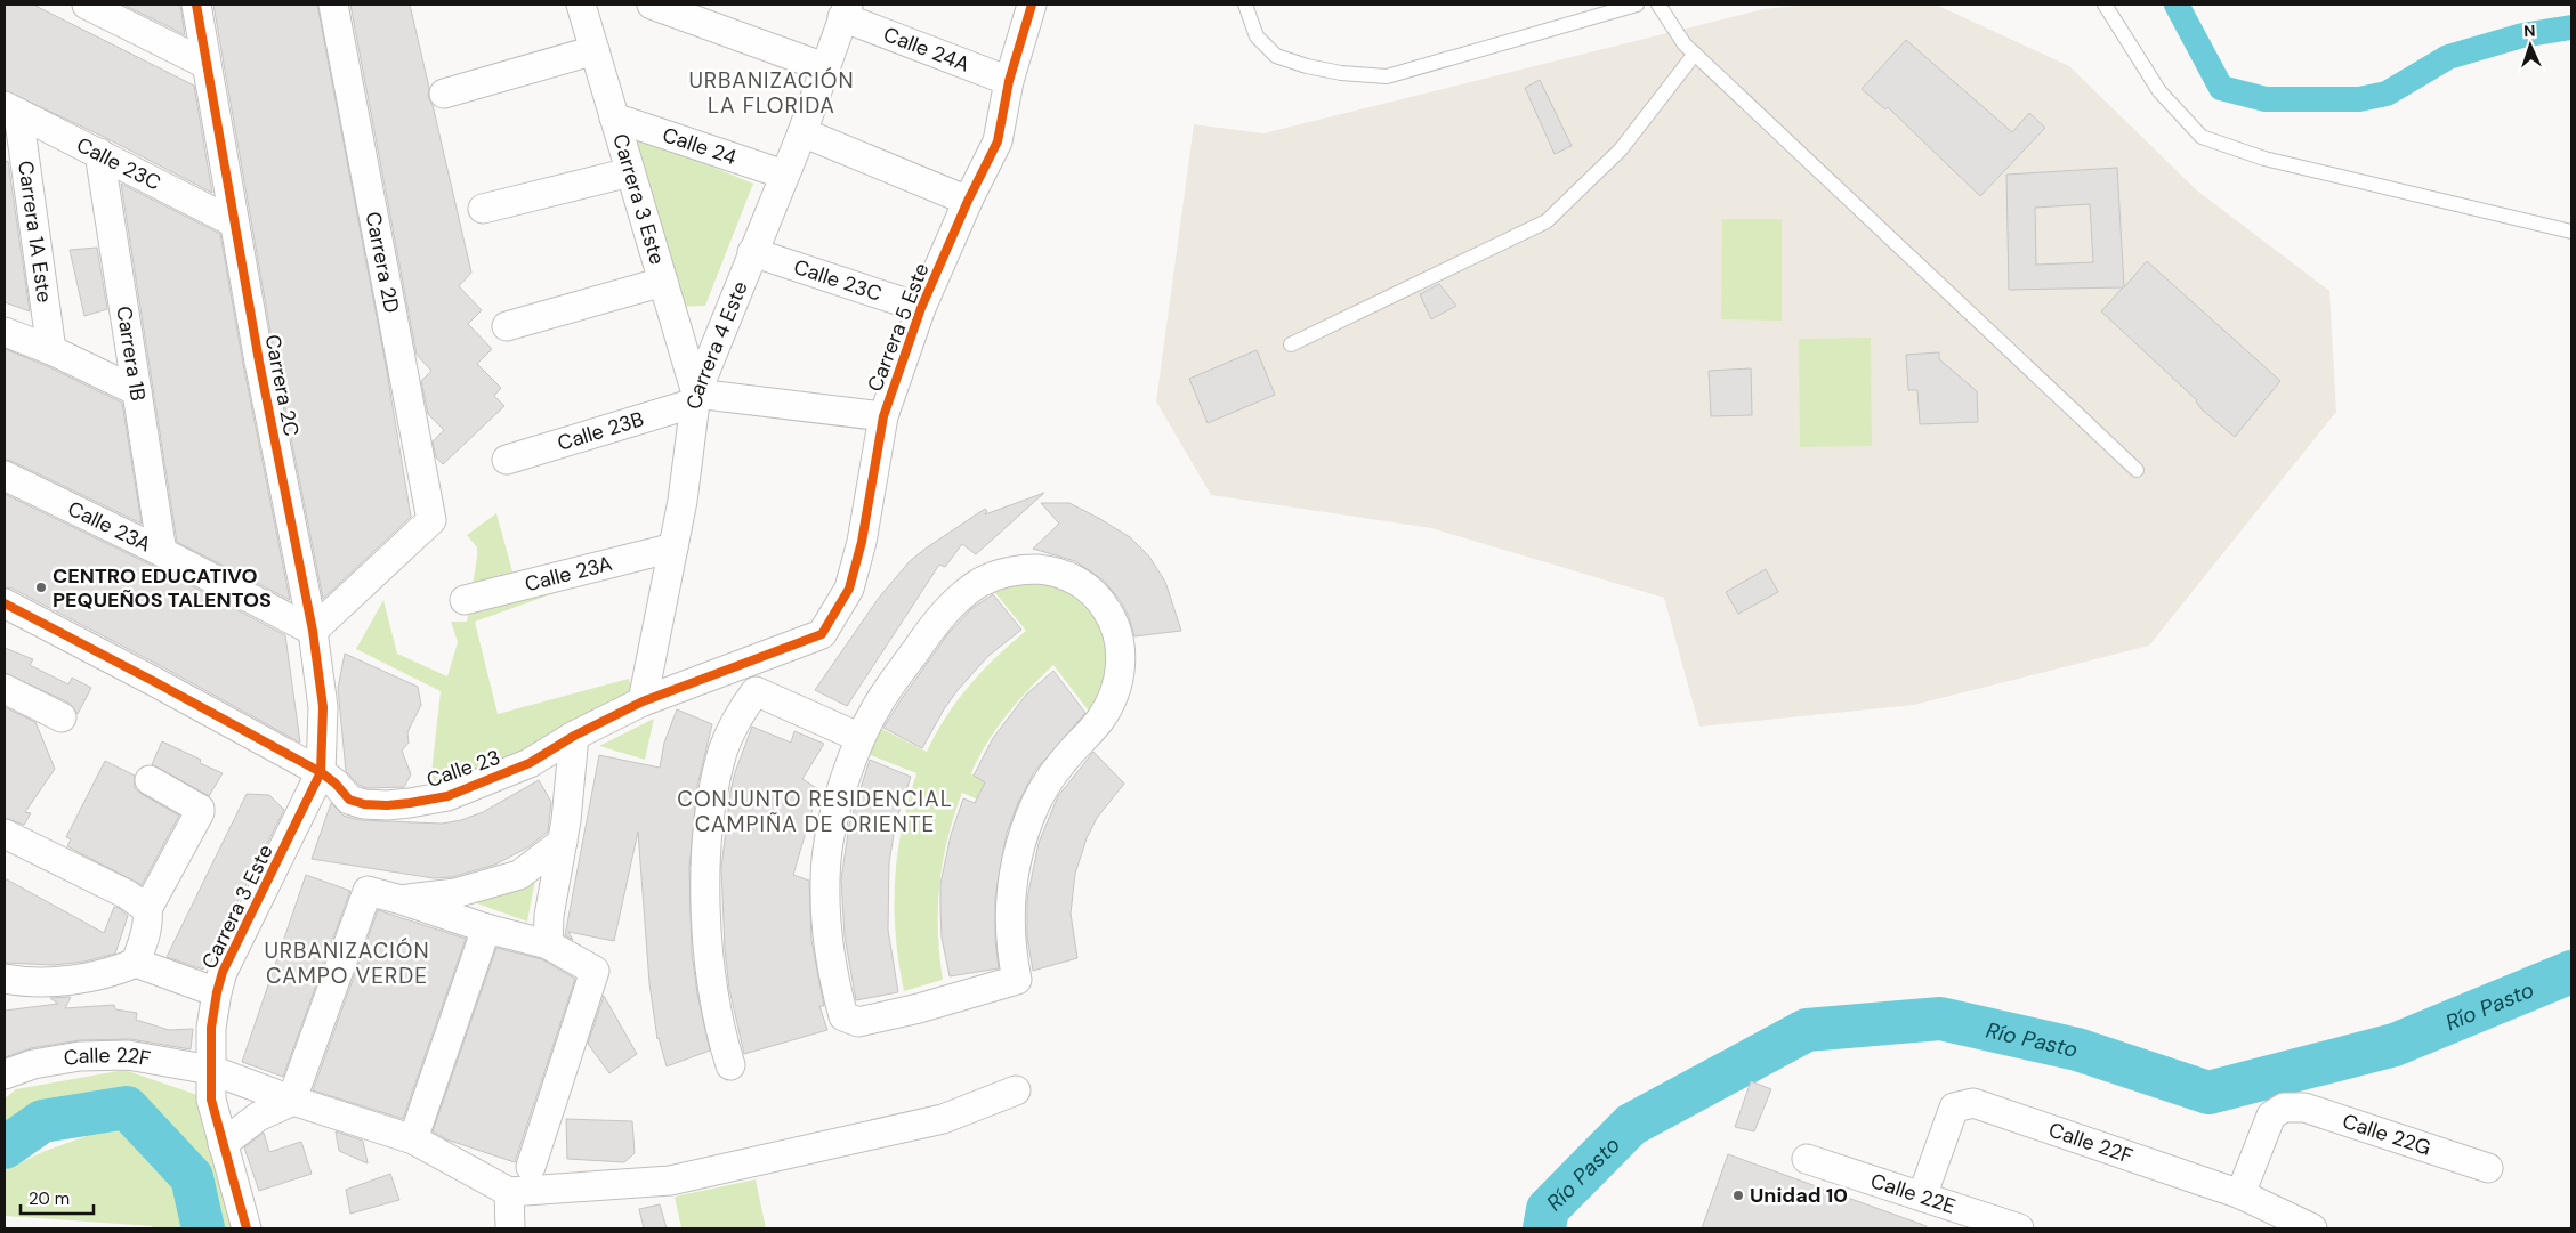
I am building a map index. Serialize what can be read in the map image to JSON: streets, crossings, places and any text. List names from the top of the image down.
{
  "streets": {
    "street": [
      "Calle 24A",
      "Calle 24",
      "Calle 23C",
      "Carrera 3 Este",
      "Carrera 1A Este",
      "Carrera 2D",
      "Carrera 5 Este",
      "Carrera 4 Este",
      "Carrera 1B",
      "Carrera 2C",
      "Calle 23B",
      "Calle 23A",
      "Calle 23",
      "Calle 22F",
      "Calle 22G",
      "Calle 22E"
    ]
  },
  "crossings": [
    ["Calle 24A", "Carrera 5 Este"],
    ["Calle 24A", "Carrera 4 Este"],
    ["Calle 24", "Carrera 3 Este"],
    ["Calle 24", "Carrera 4 Este"],
    ["Calle 23C", "Carrera 1A Este"],
    ["Calle 23C", "Carrera 5 Este"],
    ["Calle 23C", "Carrera 4 Este"],
    ["Calle 23C", "Carrera 1B"],
    ["Calle 23C", "Carrera 2C"],
    ["Carrera 3 Este", "Carrera 4 Este"],
    ["Carrera 3 Este", "Carrera 2C"],
    ["Carrera 3 Este", "Calle 23B"],
    ["Carrera 3 Este", "Calle 23"],
    ["Carrera 3 Este", "Calle 22F"],
    ["Carrera 2D", "Carrera 2C"],
    ["Carrera 2D", "Calle 23A"],
    ["Carrera 5 Este", "Calle 23B"],
    ["Carrera 5 Este", "Calle 23"],
    ["Carrera 4 Este", "Calle 23B"],
    ["Carrera 4 Este", "Calle 23A"],
    ["Carrera 4 Este", "Calle 23"],
    ["Carrera 1B", "Calle 23A"],
    ["Carrera 2C", "Calle 23A"],
    ["Carrera 2C", "Calle 23"],
    ["Calle 22F", "Calle 22G"],
    ["Calle 22F", "Calle 22E"]
  ],
  "districts": ["URBANIZACIÓN LA FLORIDA", "CONJUNTO RESIDENCIAL CAMPIÑA DE ORIENTE", "URBANIZACIÓN CAMPO VERDE"],
  "water": ["Río Pasto"],
  "places": ["CENTRO EDUCATIVO PEQUEÑOS TALENTOS", "Unidad 10"],
  "scale_bar": "20 m",
  "north": "top"
}
